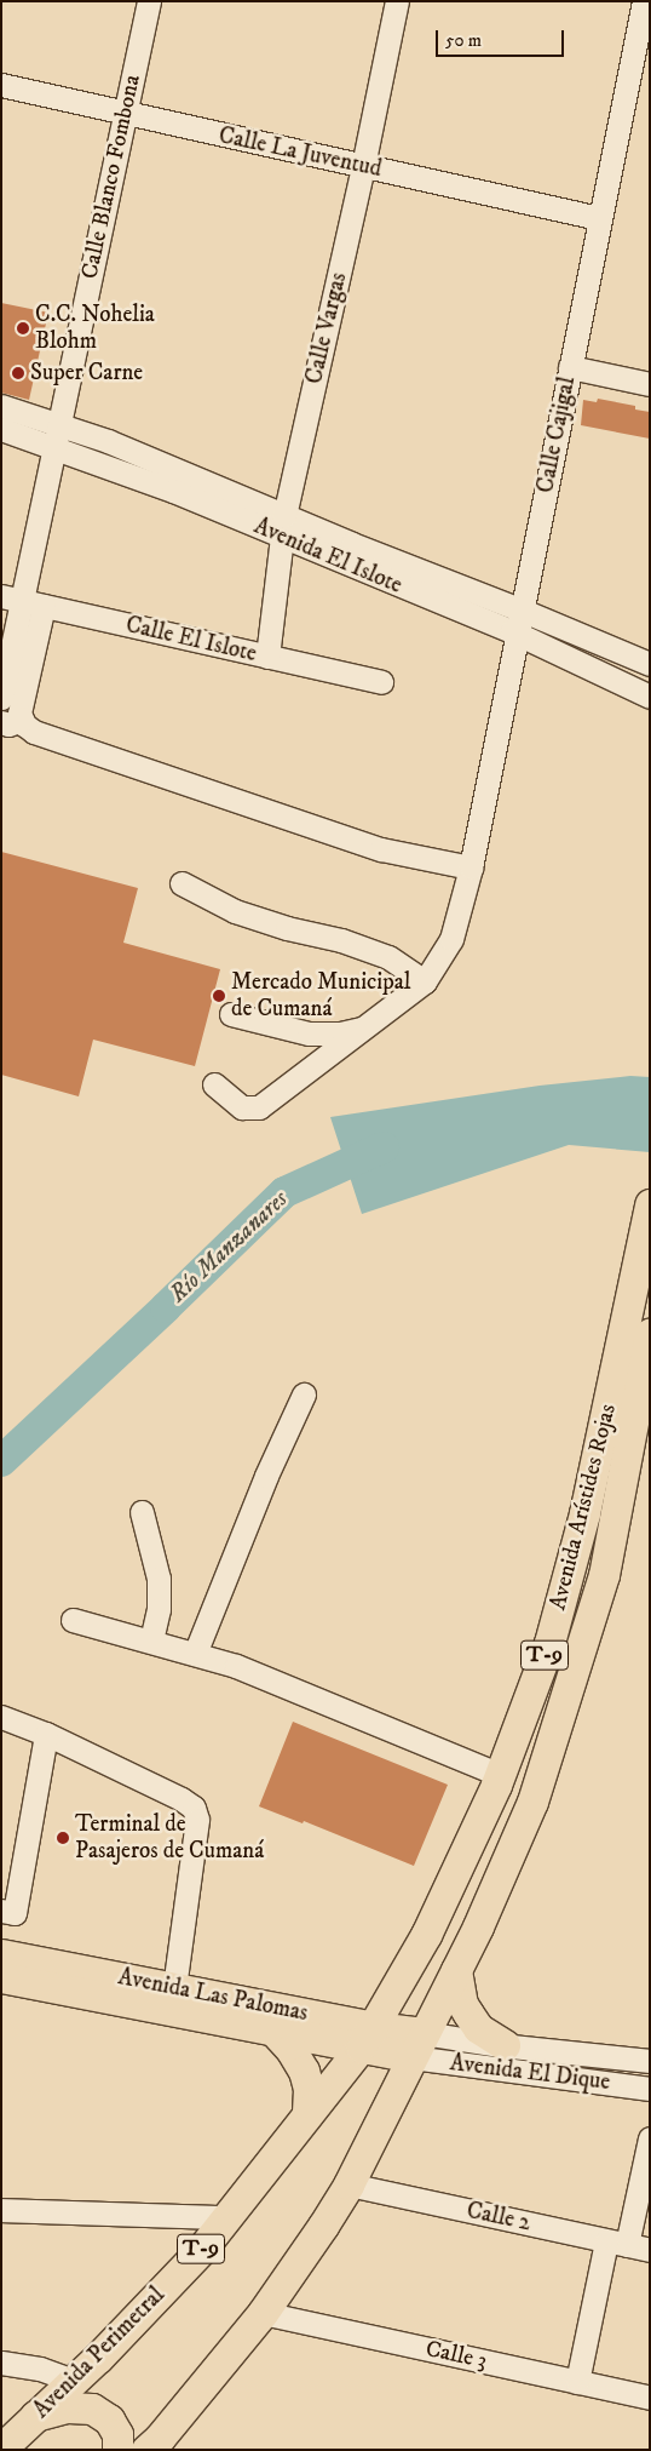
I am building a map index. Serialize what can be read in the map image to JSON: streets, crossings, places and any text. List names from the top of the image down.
{
  "streets": {
    "main road": [
      "Avenida Arístides Rojas",
      "T-9",
      "Avenida Las Palomas",
      "Avenida Perimetral"
    ],
    "street": [
      "Calle La Juventud",
      "Calle Blanco Fombona",
      "Calle Vargas",
      "Calle Cajigal",
      "Avenida El Islote",
      "Calle El Islote",
      "Avenida El Dique",
      "Calle 2",
      "Calle 3"
    ]
  },
  "crossings": [
    ["Calle La Juventud", "Calle Blanco Fombona"],
    ["Calle La Juventud", "Calle Vargas"],
    ["Calle La Juventud", "Calle Cajigal"],
    ["Calle Blanco Fombona", "Avenida El Islote"],
    ["Calle Blanco Fombona", "Calle El Islote"],
    ["Calle Vargas", "Avenida El Islote"],
    ["Calle Vargas", "Calle El Islote"],
    ["Calle Cajigal", "Avenida El Islote"],
    ["Avenida Arístides Rojas", "T-9"],
    ["Avenida Arístides Rojas", "Avenida Las Palomas"],
    ["Avenida Arístides Rojas", "Avenida El Dique"],
    ["Avenida Arístides Rojas", "Avenida Perimetral"],
    ["T-9", "Avenida Las Palomas"],
    ["T-9", "Avenida El Dique"],
    ["T-9", "Calle 2"],
    ["T-9", "Avenida Perimetral"],
    ["T-9", "Calle 3"],
    ["Avenida Las Palomas", "Avenida El Dique"],
    ["Avenida Las Palomas", "Avenida Perimetral"]
  ],
  "water": ["Río Manzanares"],
  "places": [
    "C.C. Nohelia Blohm",
    "Super Carne",
    "Mercado Municipal de Cumaná",
    "Terminal de Pasajeros de Cumaná"
  ],
  "scale_bar": "50 m"
}
